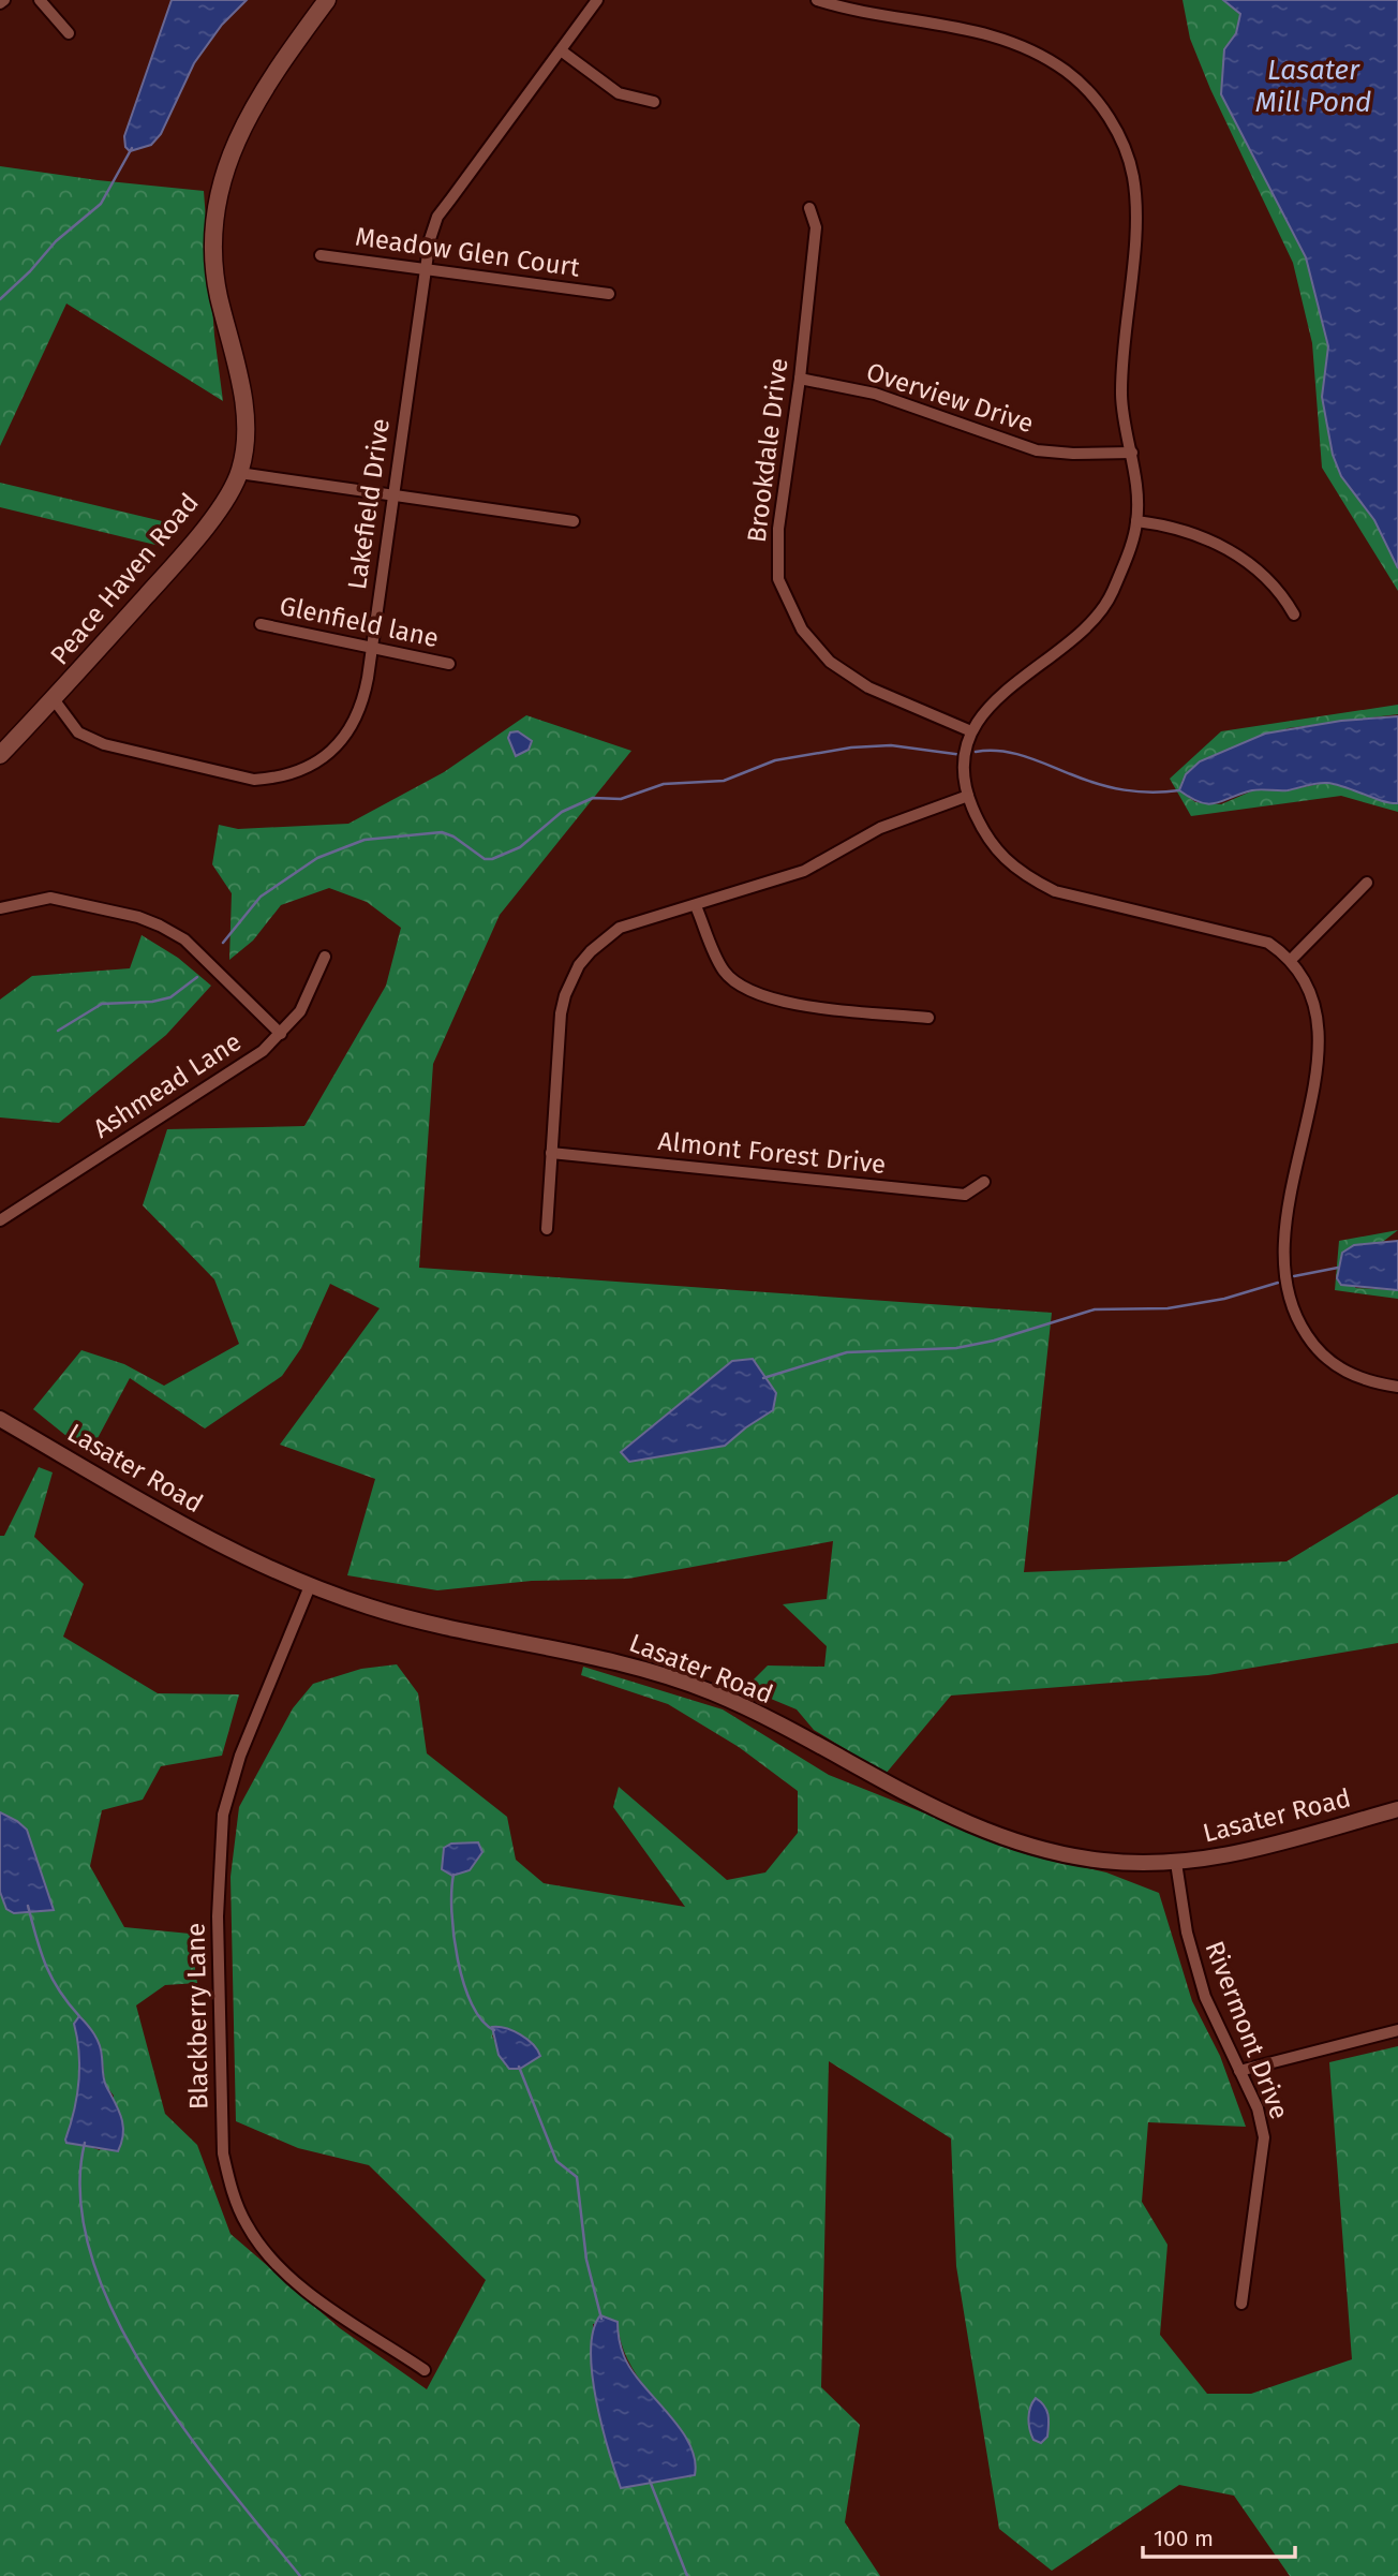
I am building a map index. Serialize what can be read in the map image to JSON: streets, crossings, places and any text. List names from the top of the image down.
{
  "streets": {
    "main road": ["Peace Haven Road"],
    "street": [
      "Meadow Glen Court",
      "Overview Drive",
      "Brookdale Drive",
      "Lakefield Drive",
      "Glenfield lane",
      "Ashmead Lane",
      "Almont Forest Drive",
      "Lasater Road",
      "Blackberry Lane",
      "Rivermont Drive"
    ]
  },
  "crossings": [
    ["Meadow Glen Court", "Lakefield Drive"],
    ["Overview Drive", "Brookdale Drive"],
    ["Lakefield Drive", "Peace Haven Road"],
    ["Lakefield Drive", "Glenfield lane"],
    ["Lasater Road", "Blackberry Lane"],
    ["Lasater Road", "Rivermont Drive"]
  ],
  "water": ["Lasater Mill Pond"],
  "scale_bar": "100 m"
}
